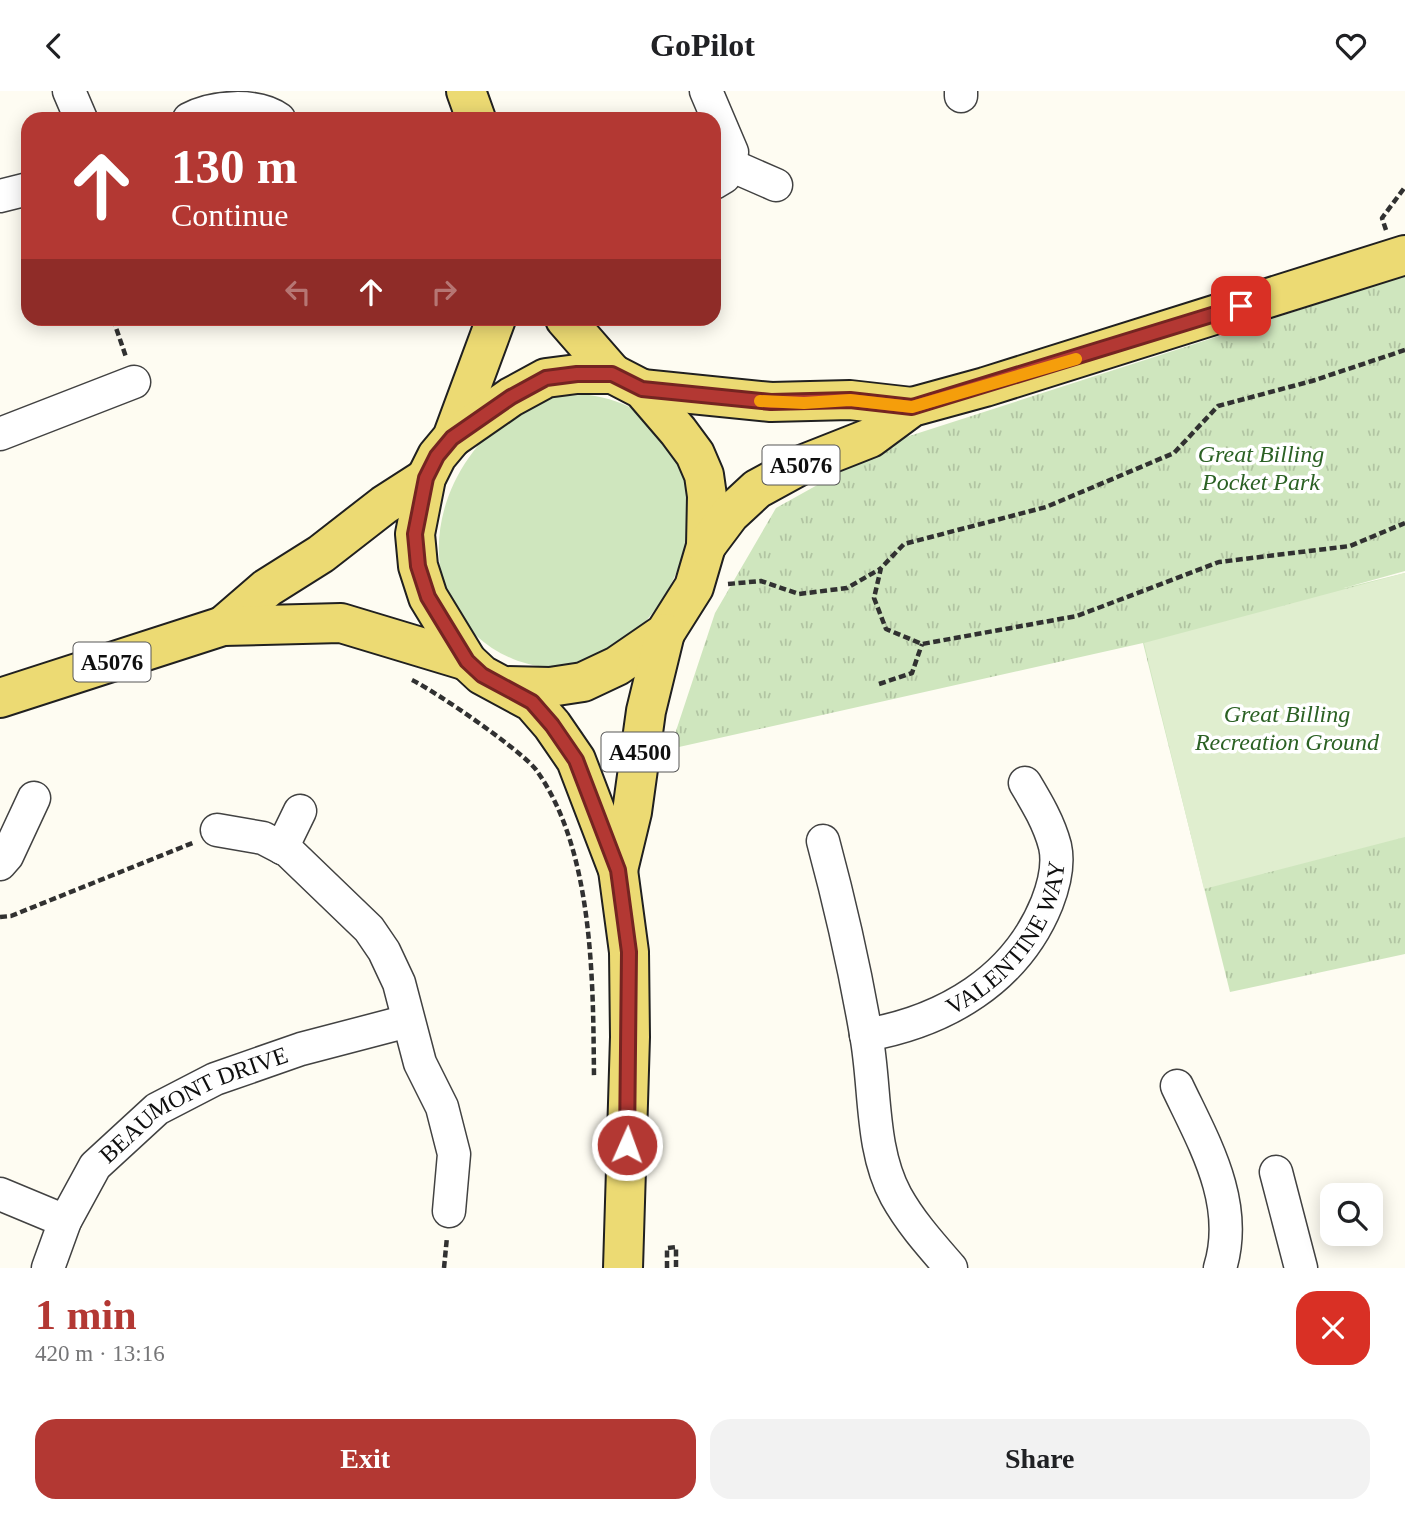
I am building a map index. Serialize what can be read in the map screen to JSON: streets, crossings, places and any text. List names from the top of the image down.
{
  "streets": {
    "main road": ["A5076", "A4500"],
    "street": ["VALENTINE WAY", "BEAUMONT DRIVE"]
  },
  "parks": ["Great Billing Pocket Park", "Great Billing Recreation Ground"],
  "page": {
    "header": "GoPilot",
    "turn": ["130 m", "Continue"],
    "heading": ["1 min", "420 m · 13:16"],
    "buttons": ["Exit", "Share"]
  }
}
